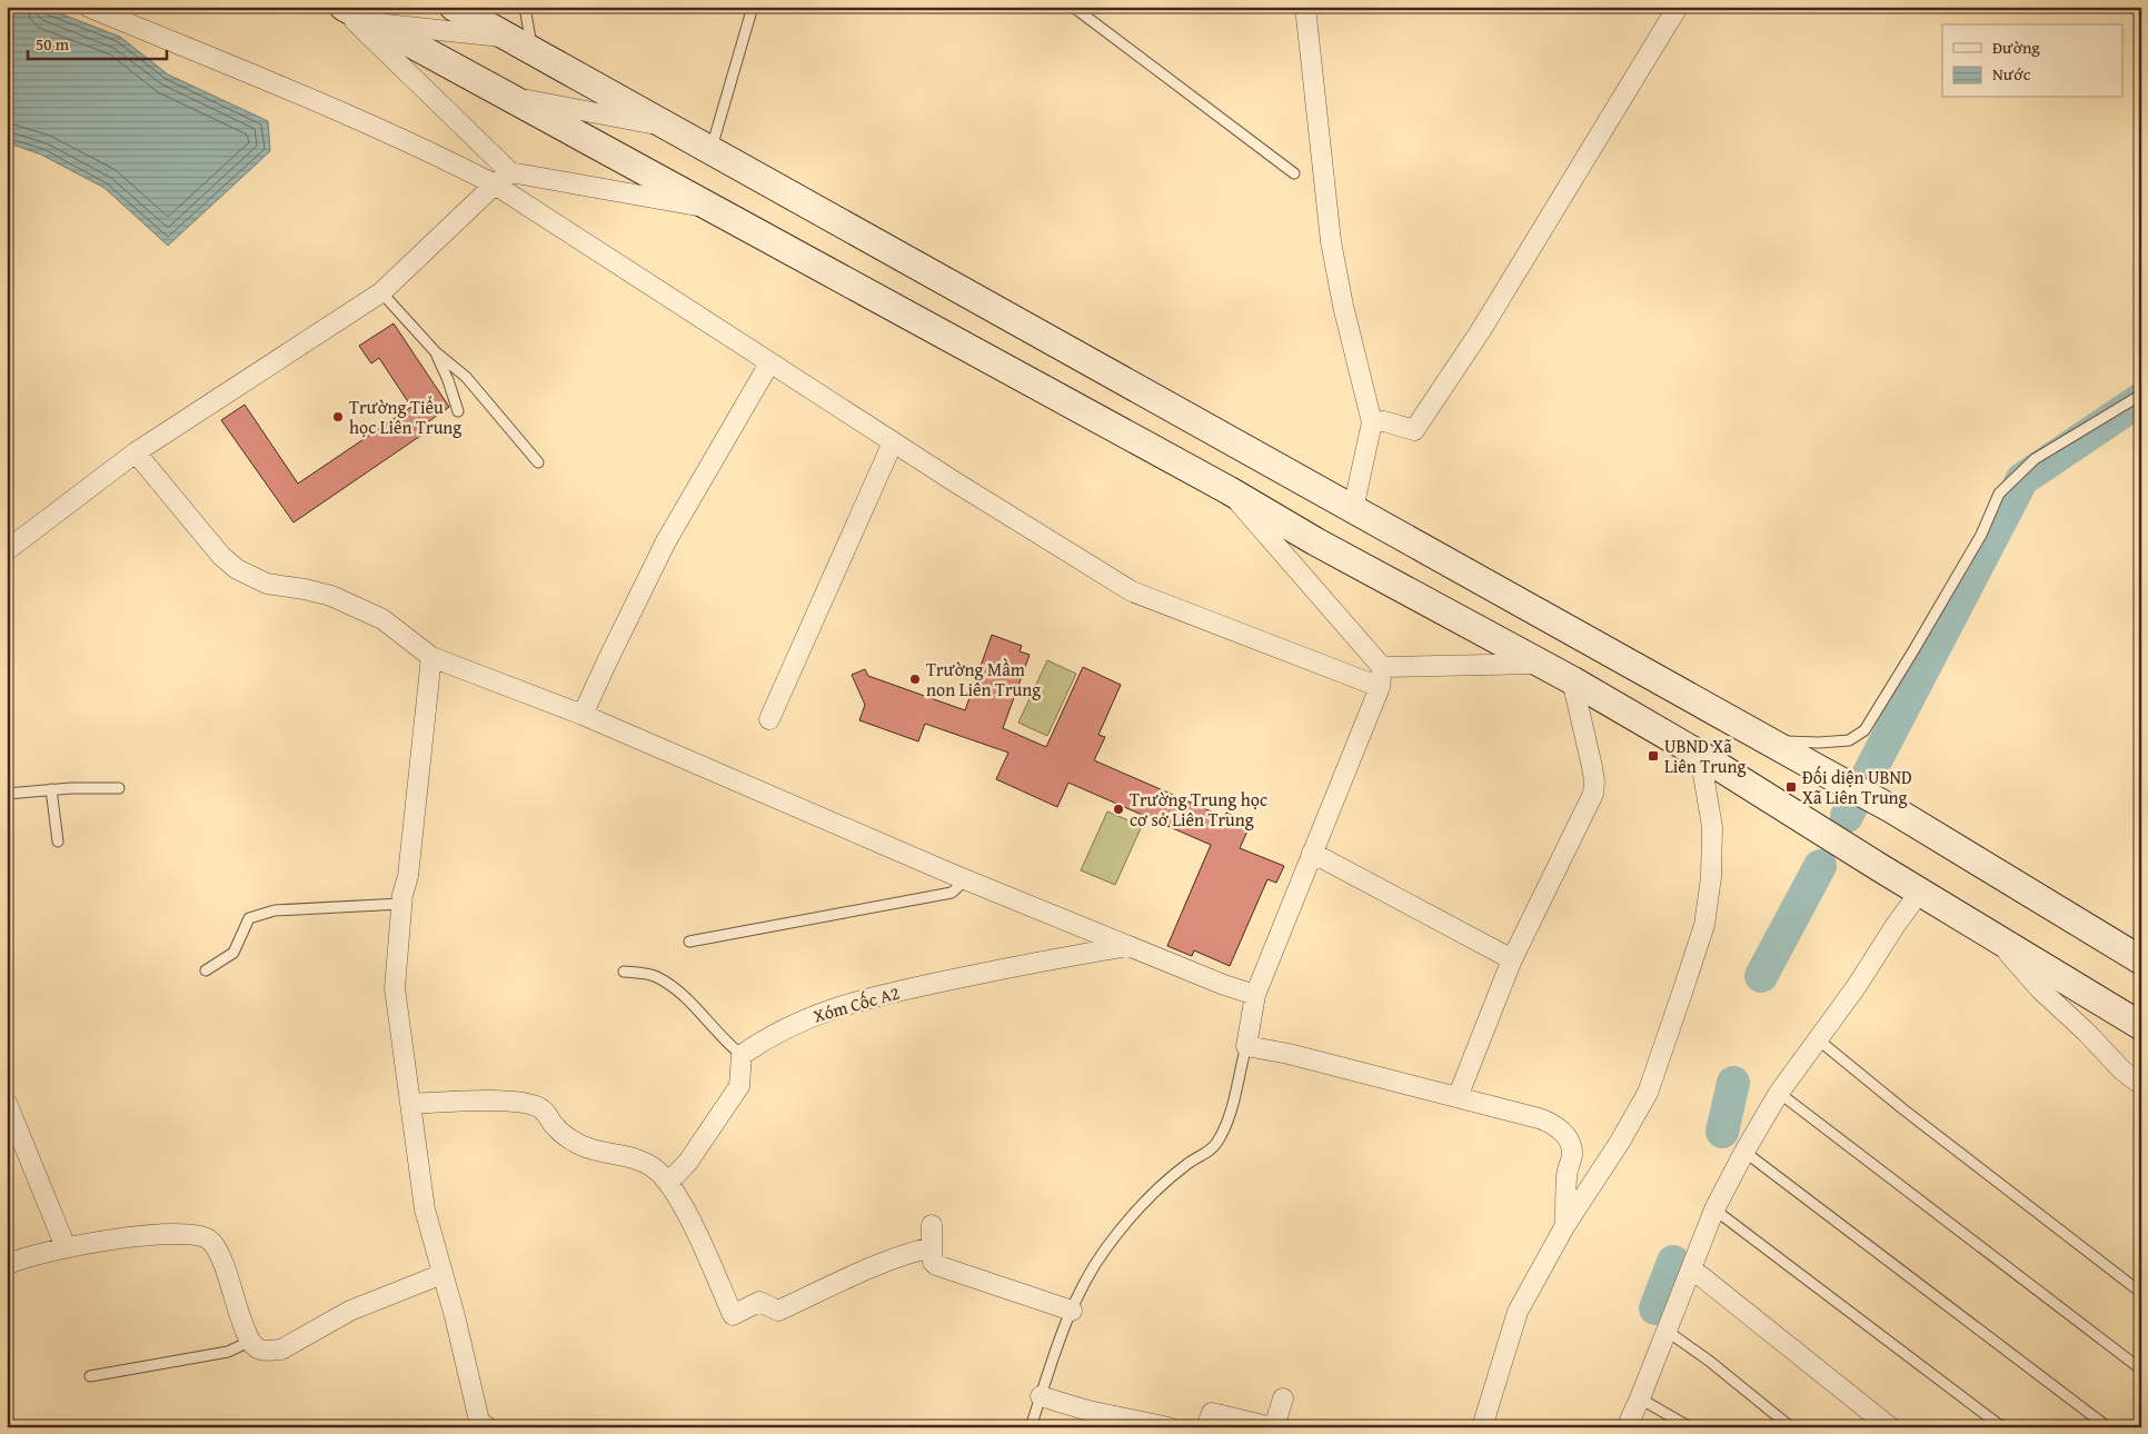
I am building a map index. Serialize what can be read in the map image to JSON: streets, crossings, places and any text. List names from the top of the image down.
{
  "streets": {
    "street": ["Xóm Cốc A2"]
  },
  "places": {
    "other": ["Trường Tiểu học Liên Trung", "Trường Mầm non Liên Trung", "Trường Trung học cơ sở Liên Trung"],
    "transit": ["UBND Xã Liên Trung", "Đối diện UBND Xã Liên Trung"]
  },
  "legend": ["Đường", "Nước"],
  "scale_bar": "50 m"
}
